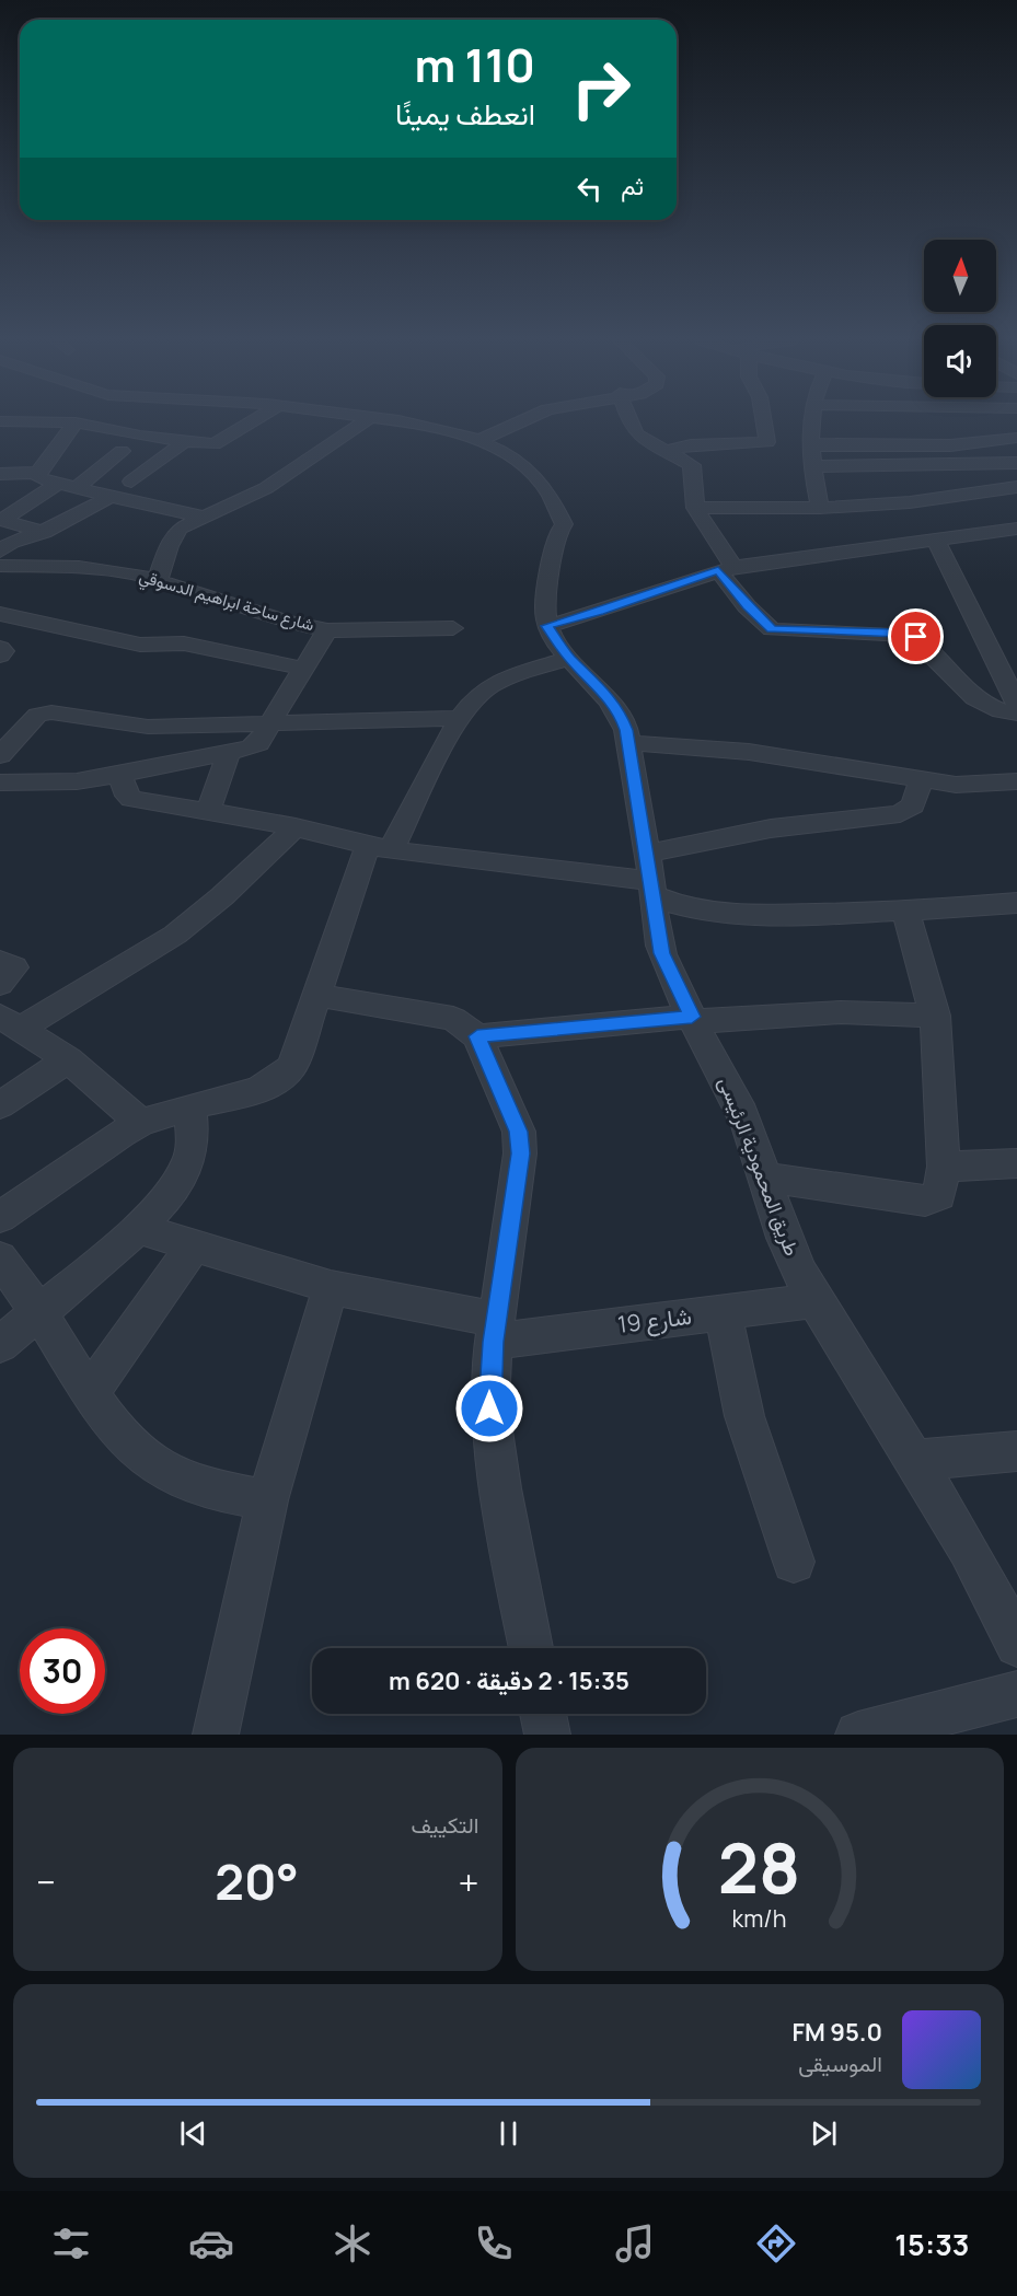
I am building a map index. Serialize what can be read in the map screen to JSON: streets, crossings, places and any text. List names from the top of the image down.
{
  "streets": {
    "street": ["شارع ساحة ابراهيم الدسوقي", "طريق المحمودية الرئيسى", "شارع 19"]
  },
  "crossings": [
    ["طريق المحمودية الرئيسى", "شارع 19"]
  ],
  "north": "top",
  "page": {
    "turn": ["110 m", "انعطف يمينًا"],
    "then": "ثم",
    "limit": "30",
    "trip": "15:35 · 2 دقيقة · 620 m",
    "tile": "التكييف",
    "heat": ["−", "20°", "+"],
    "song": ["95.0 FM", "الموسيقى"],
    "tabs": "15:33",
    "gauge": ["28", "km/h"]
  }
}
